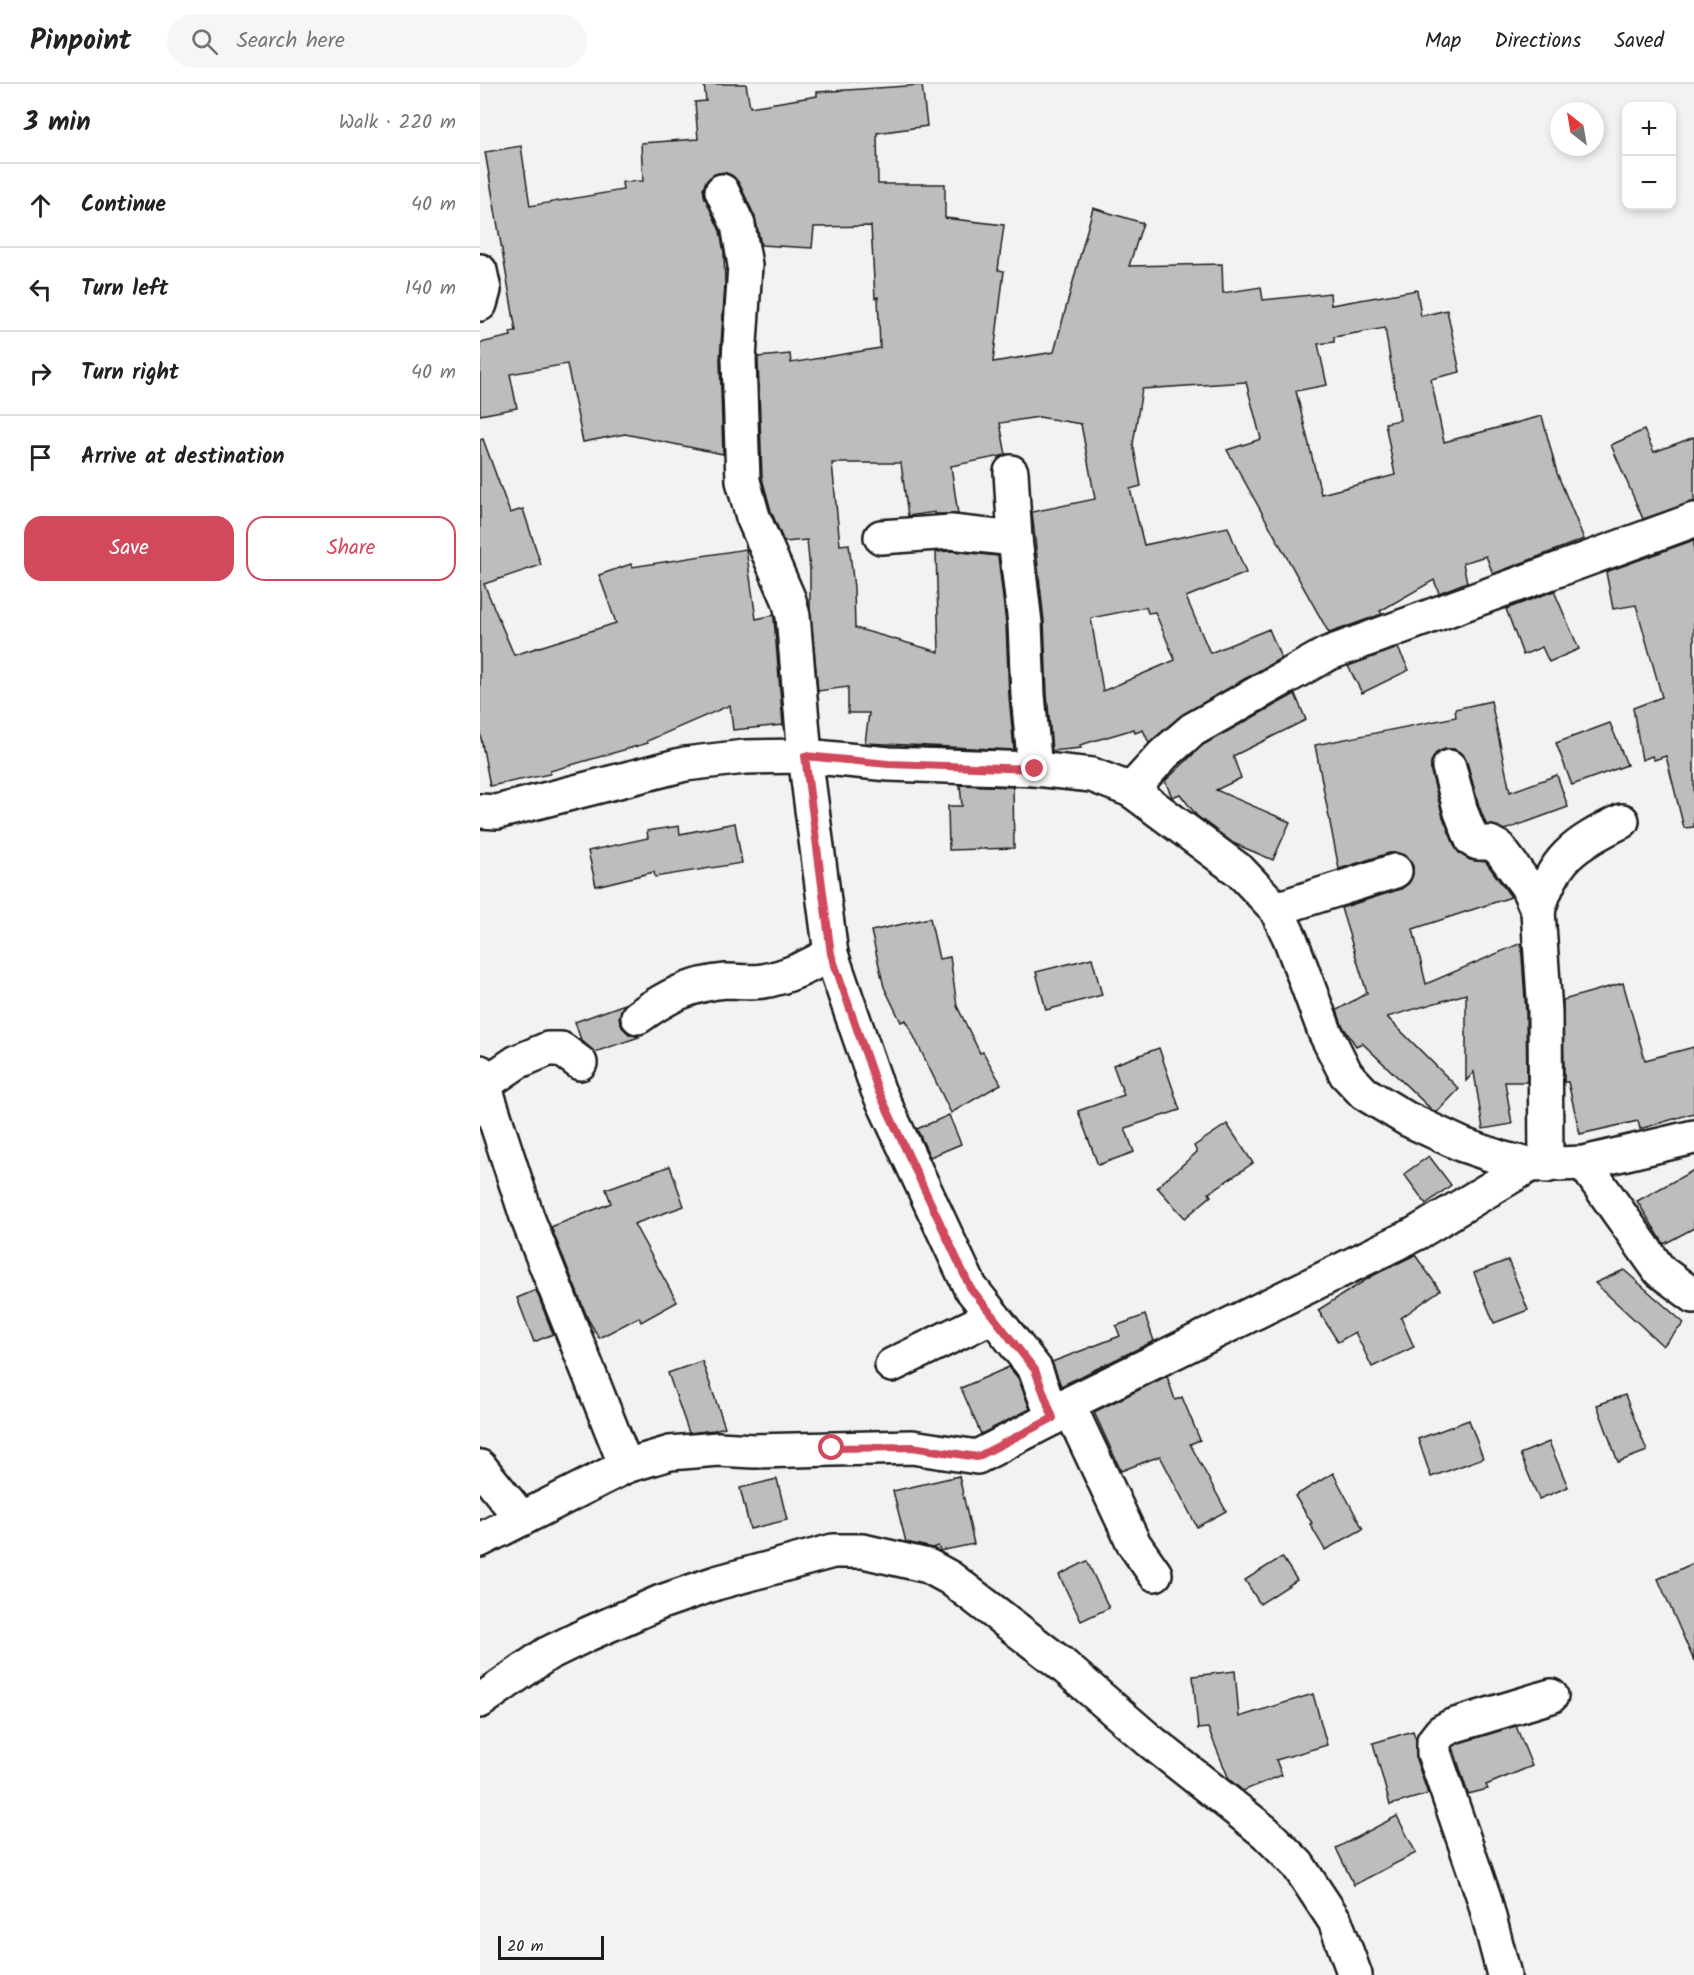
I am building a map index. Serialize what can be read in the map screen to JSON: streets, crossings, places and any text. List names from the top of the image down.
{
  "scale_bar": "20 m",
  "north": "top left",
  "page": {
    "header": "Pinpoint",
    "search": "Search here",
    "nav": ["Map", "Directions", "Saved"],
    "heading": ["3 min", "Walk · 220 m"],
    "map_buttons": ["+", "−"],
    "list": [
      ["Continue", "40 m"],
      ["Turn left", "140 m"],
      ["Turn right", "40 m"],
      "Arrive at destination"
    ],
    "buttons": ["Save", "Share"],
    "scale": "20 m"
  }
}
